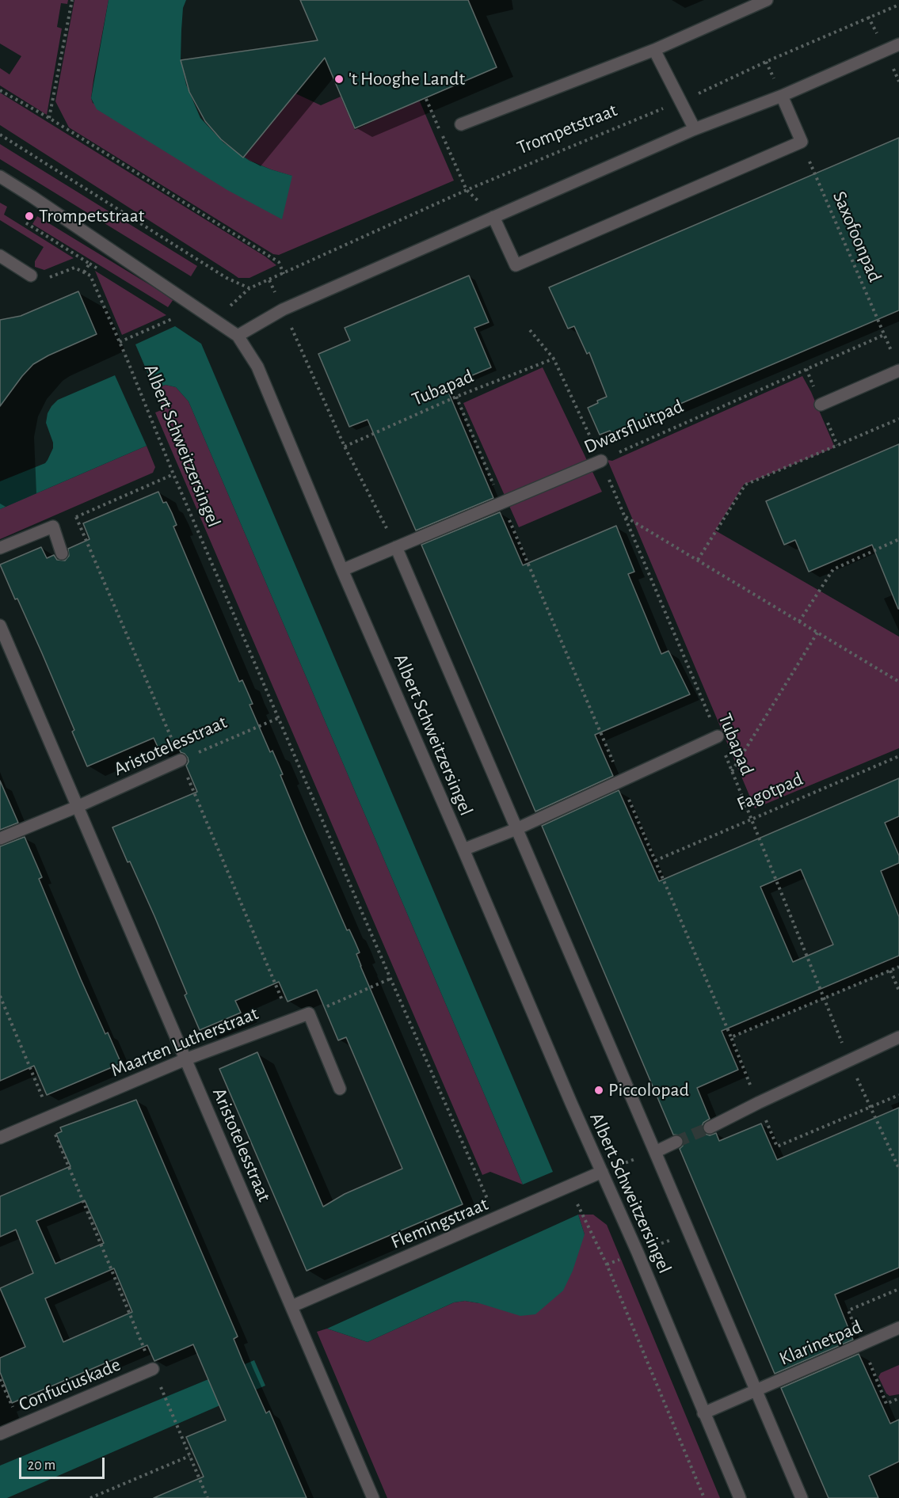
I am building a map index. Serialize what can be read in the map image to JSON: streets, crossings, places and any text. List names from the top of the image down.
{
  "streets": {
    "street": [
      "Dwarsfluitpad",
      "Albert Schweitzersingel",
      "Aristotelesstraat",
      "Maarten Lutherstraat",
      "Flemingstraat",
      "Klarinetpad",
      "Confuciuskade"
    ],
    "path": [
      "Trompetstraat",
      "Saxofoonpad",
      "Tubapad",
      "Fagotpad"
    ]
  },
  "crossings": [
    ["Saxofoonpad", "Dwarsfluitpad"],
    ["Tubapad", "Dwarsfluitpad"],
    ["Tubapad", "Fagotpad"],
    ["Dwarsfluitpad", "Albert Schweitzersingel"],
    ["Albert Schweitzersingel", "Aristotelesstraat"],
    ["Albert Schweitzersingel", "Flemingstraat"],
    ["Albert Schweitzersingel", "Klarinetpad"],
    ["Aristotelesstraat", "Maarten Lutherstraat"],
    ["Aristotelesstraat", "Flemingstraat"]
  ],
  "places": ["'t Hooghe Landt", "Trompetstraat", "Piccolopad"],
  "scale_bar": "20 m"
}
